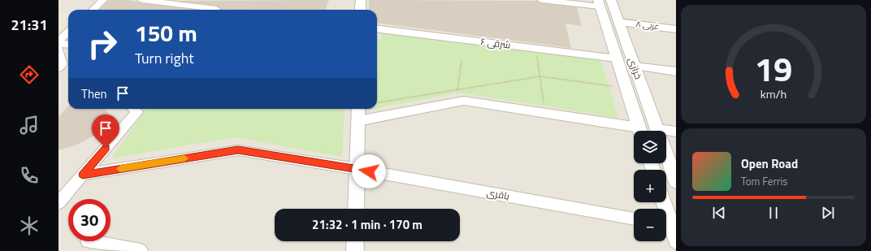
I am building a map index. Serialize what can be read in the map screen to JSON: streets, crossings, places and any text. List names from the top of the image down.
{
  "streets": {
    "street": [
      "۸ غربی",
      "۶ شرقی",
      "خرازی",
      "باقری"
    ]
  },
  "crossings": [
    ["۸ غربی", "خرازی"],
    ["۶ شرقی", "خرازی"]
  ],
  "page": {
    "tabs": "21:31",
    "turn": ["150 m", "Turn right"],
    "then": "Then",
    "map_buttons": ["+", "−"],
    "song": ["Open Road", "Tom Ferris"],
    "limit": "30",
    "trip": "21:32 · 1 min · 170 m",
    "gauge": ["19", "km/h"]
  }
}
